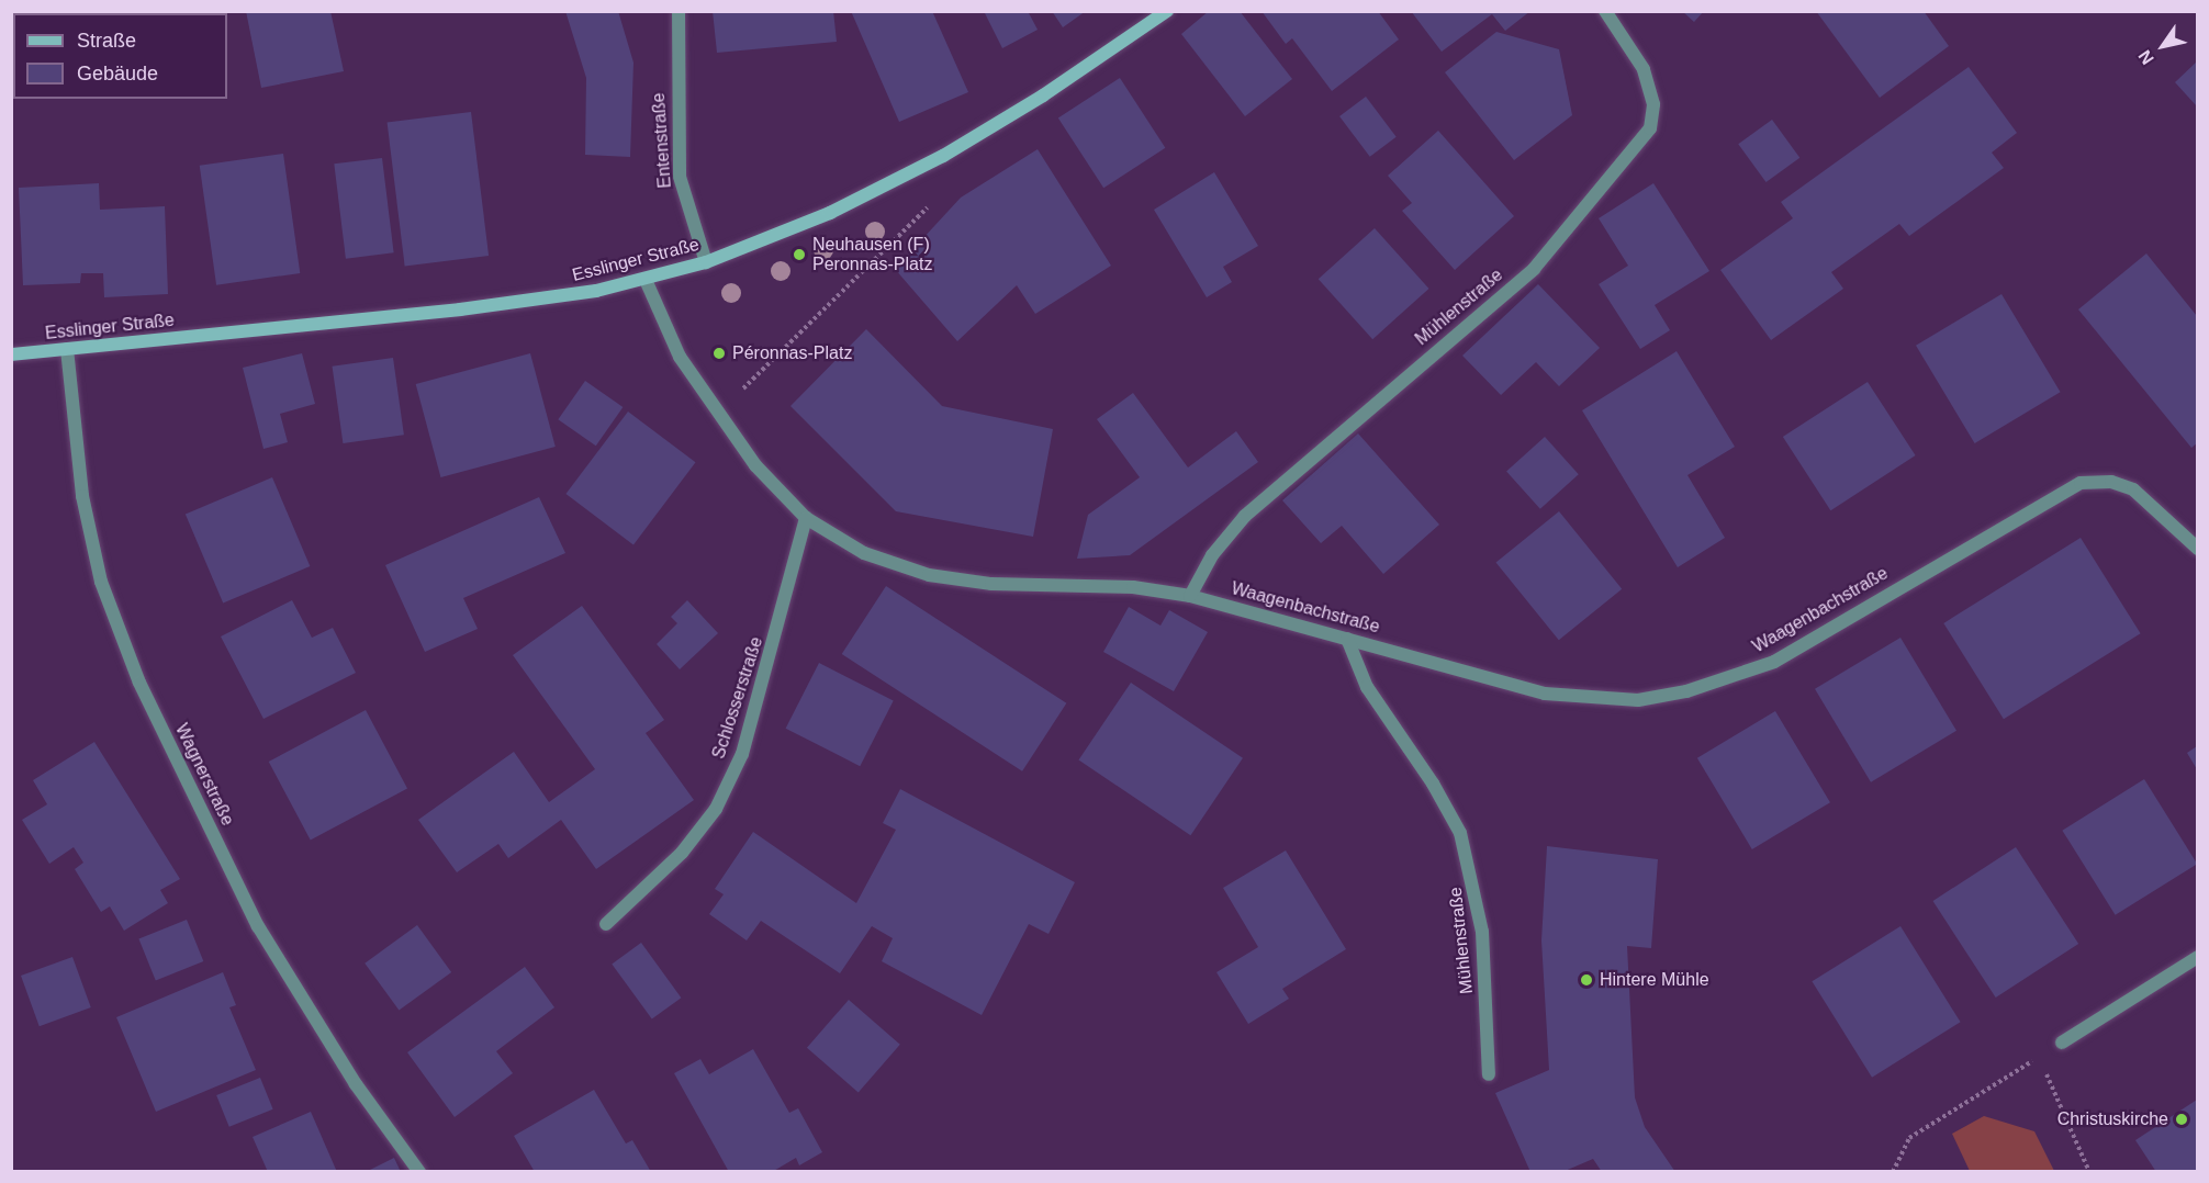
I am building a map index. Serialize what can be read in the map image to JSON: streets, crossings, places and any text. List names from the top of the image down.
{
  "streets": {
    "main road": ["Esslinger Straße"],
    "street": [
      "Entenstraße",
      "Mühlenstraße",
      "Waagenbachstraße",
      "Schlosserstraße",
      "Wagnerstraße"
    ]
  },
  "crossings": [
    ["Entenstraße", "Esslinger Straße"],
    ["Esslinger Straße", "Wagnerstraße"],
    ["Mühlenstraße", "Waagenbachstraße"]
  ],
  "places": [
    "Neuhausen (F) Peronnas-Platz",
    "Péronnas-Platz",
    "Hintere Mühle",
    "Christuskirche"
  ],
  "legend": ["Straße", "Gebäude"],
  "north": "bottom left"
}
